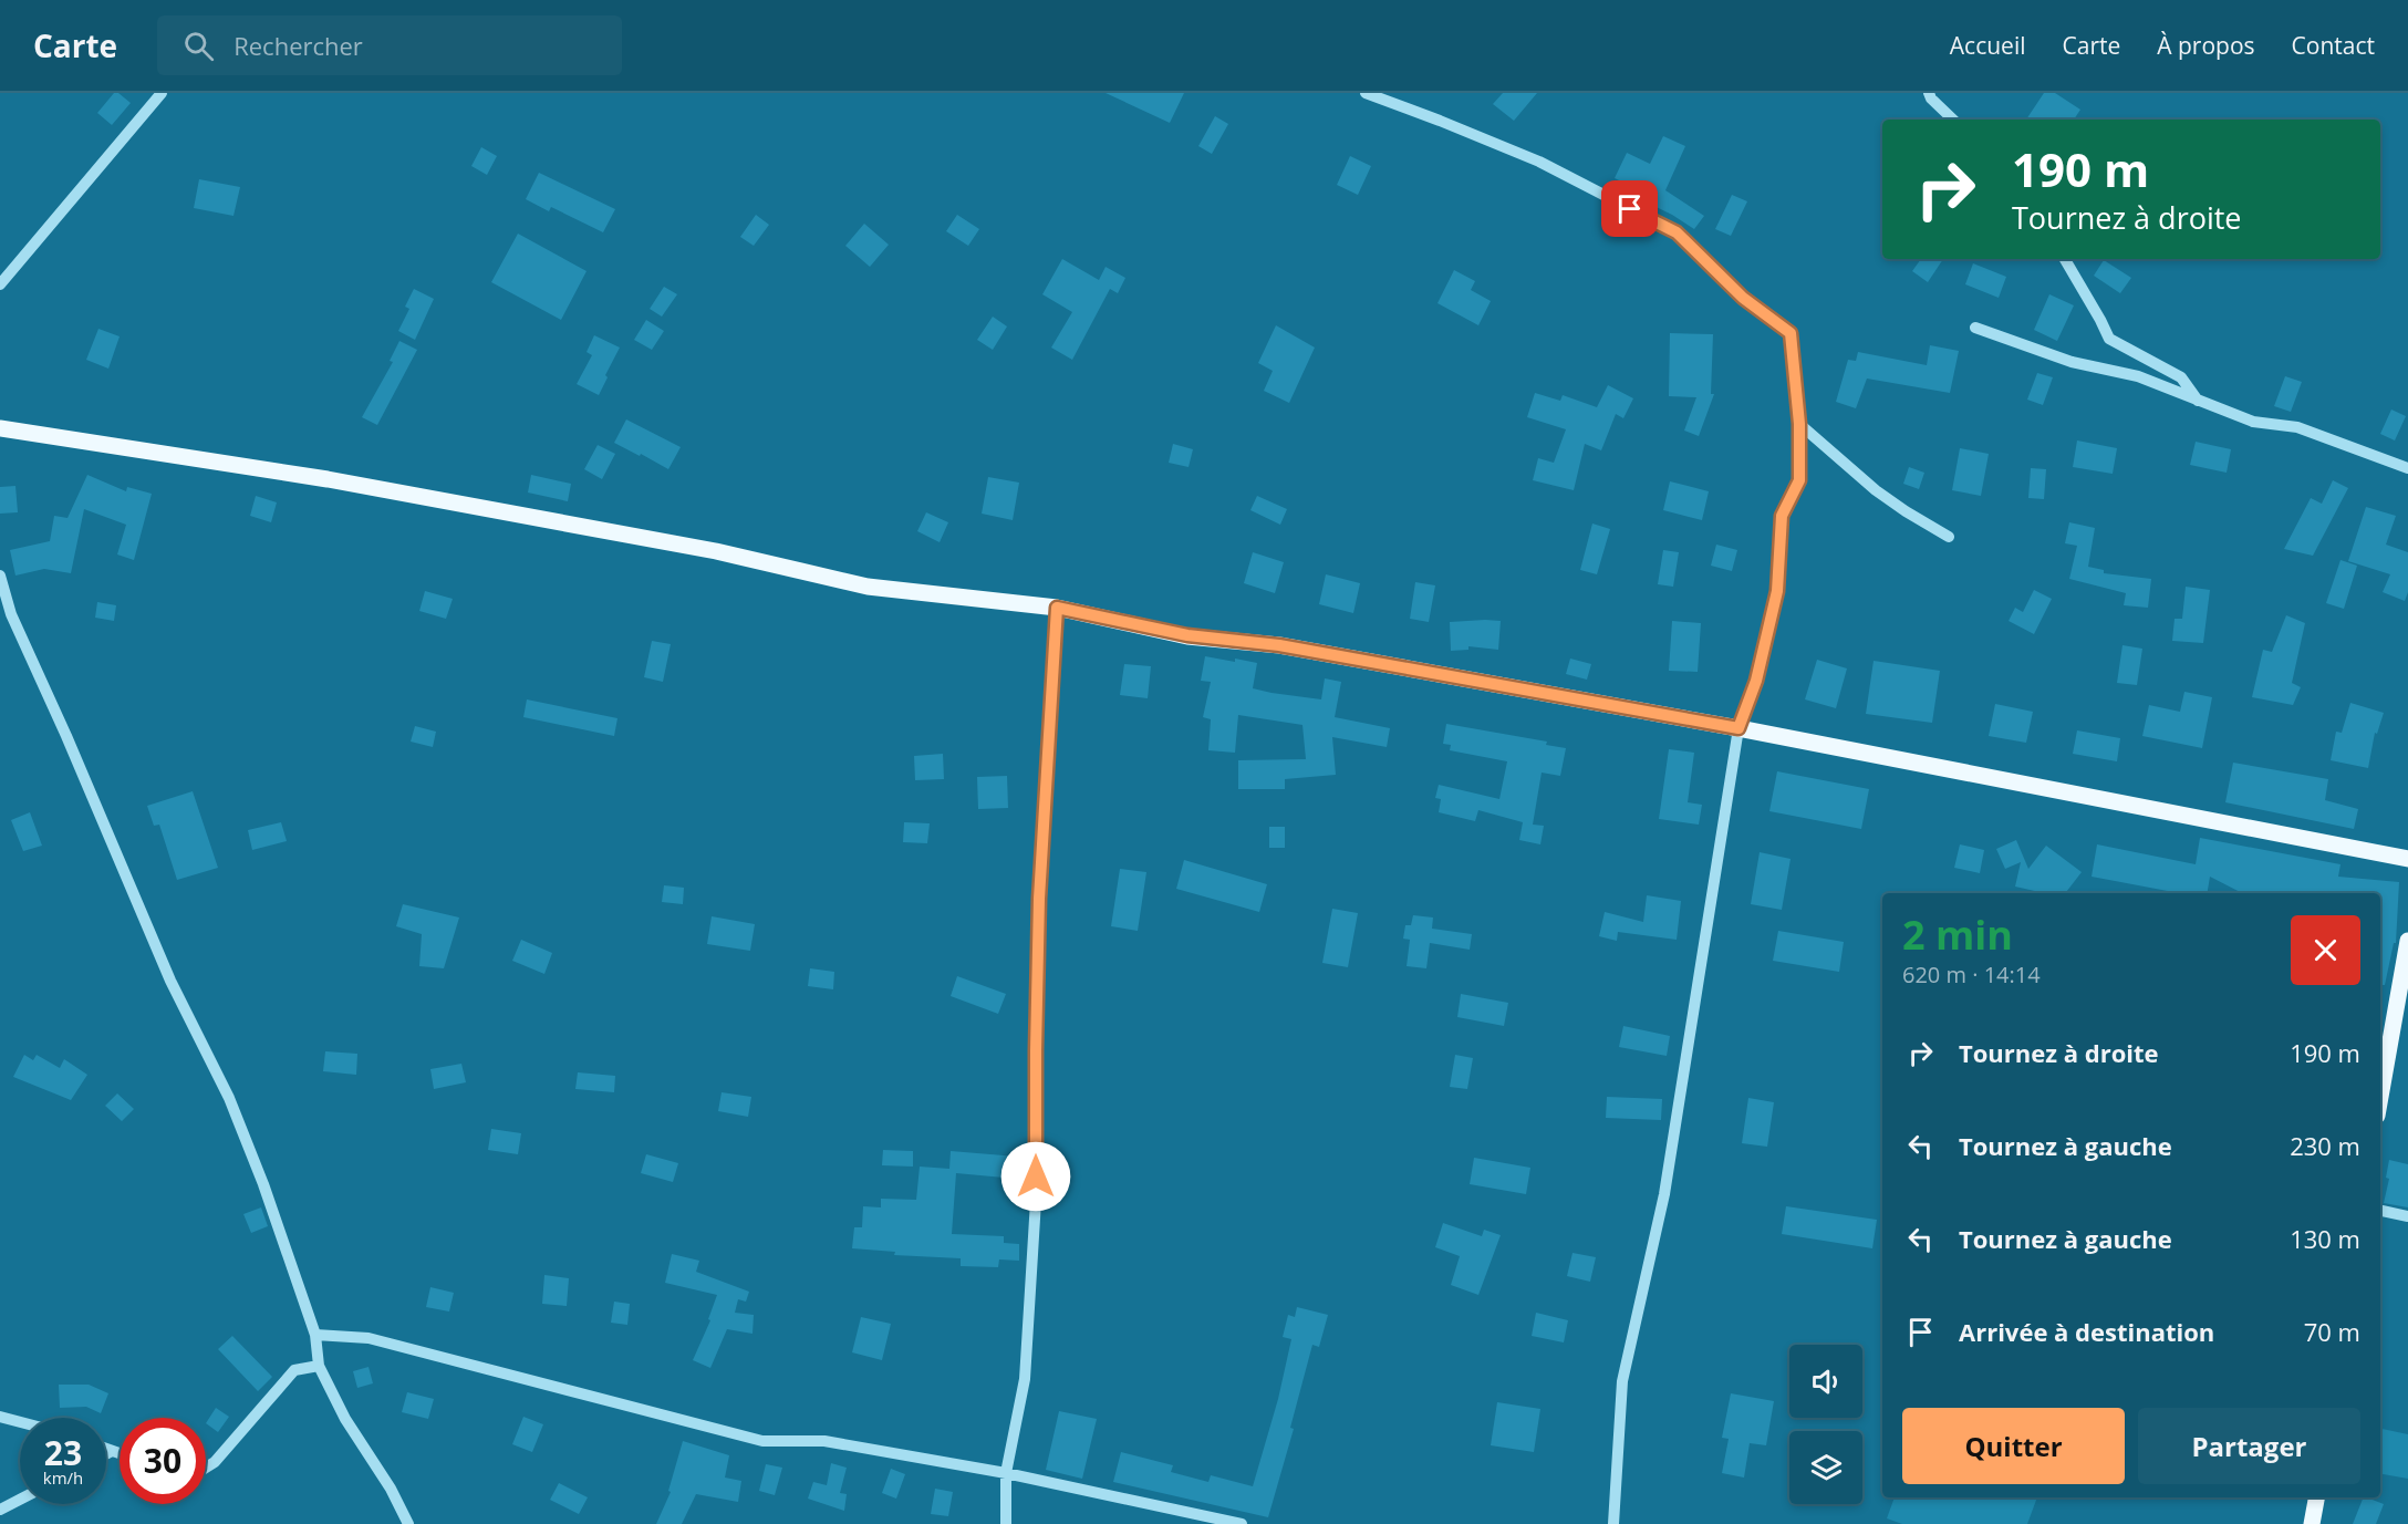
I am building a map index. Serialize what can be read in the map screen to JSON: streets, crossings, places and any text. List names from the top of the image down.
{
  "page": {
    "header": "Carte",
    "search": "Rechercher",
    "nav": [
      "Accueil",
      "Carte",
      "À propos",
      "Contact"
    ],
    "turn": ["190 m", "Tournez à droite"],
    "heading": ["2 min", "620 m · 14:14"],
    "list": [
      {
        "name": "Tournez à droite",
        "value": "190 m"
      },
      {
        "name": "Tournez à gauche",
        "value": "230 m"
      },
      {
        "name": "Tournez à gauche",
        "value": "130 m"
      },
      {
        "name": "Arrivée à destination",
        "value": "70 m"
      }
    ],
    "buttons": ["Quitter", "Partager"],
    "speed": "23 km/h",
    "limit": "30"
  }
}
